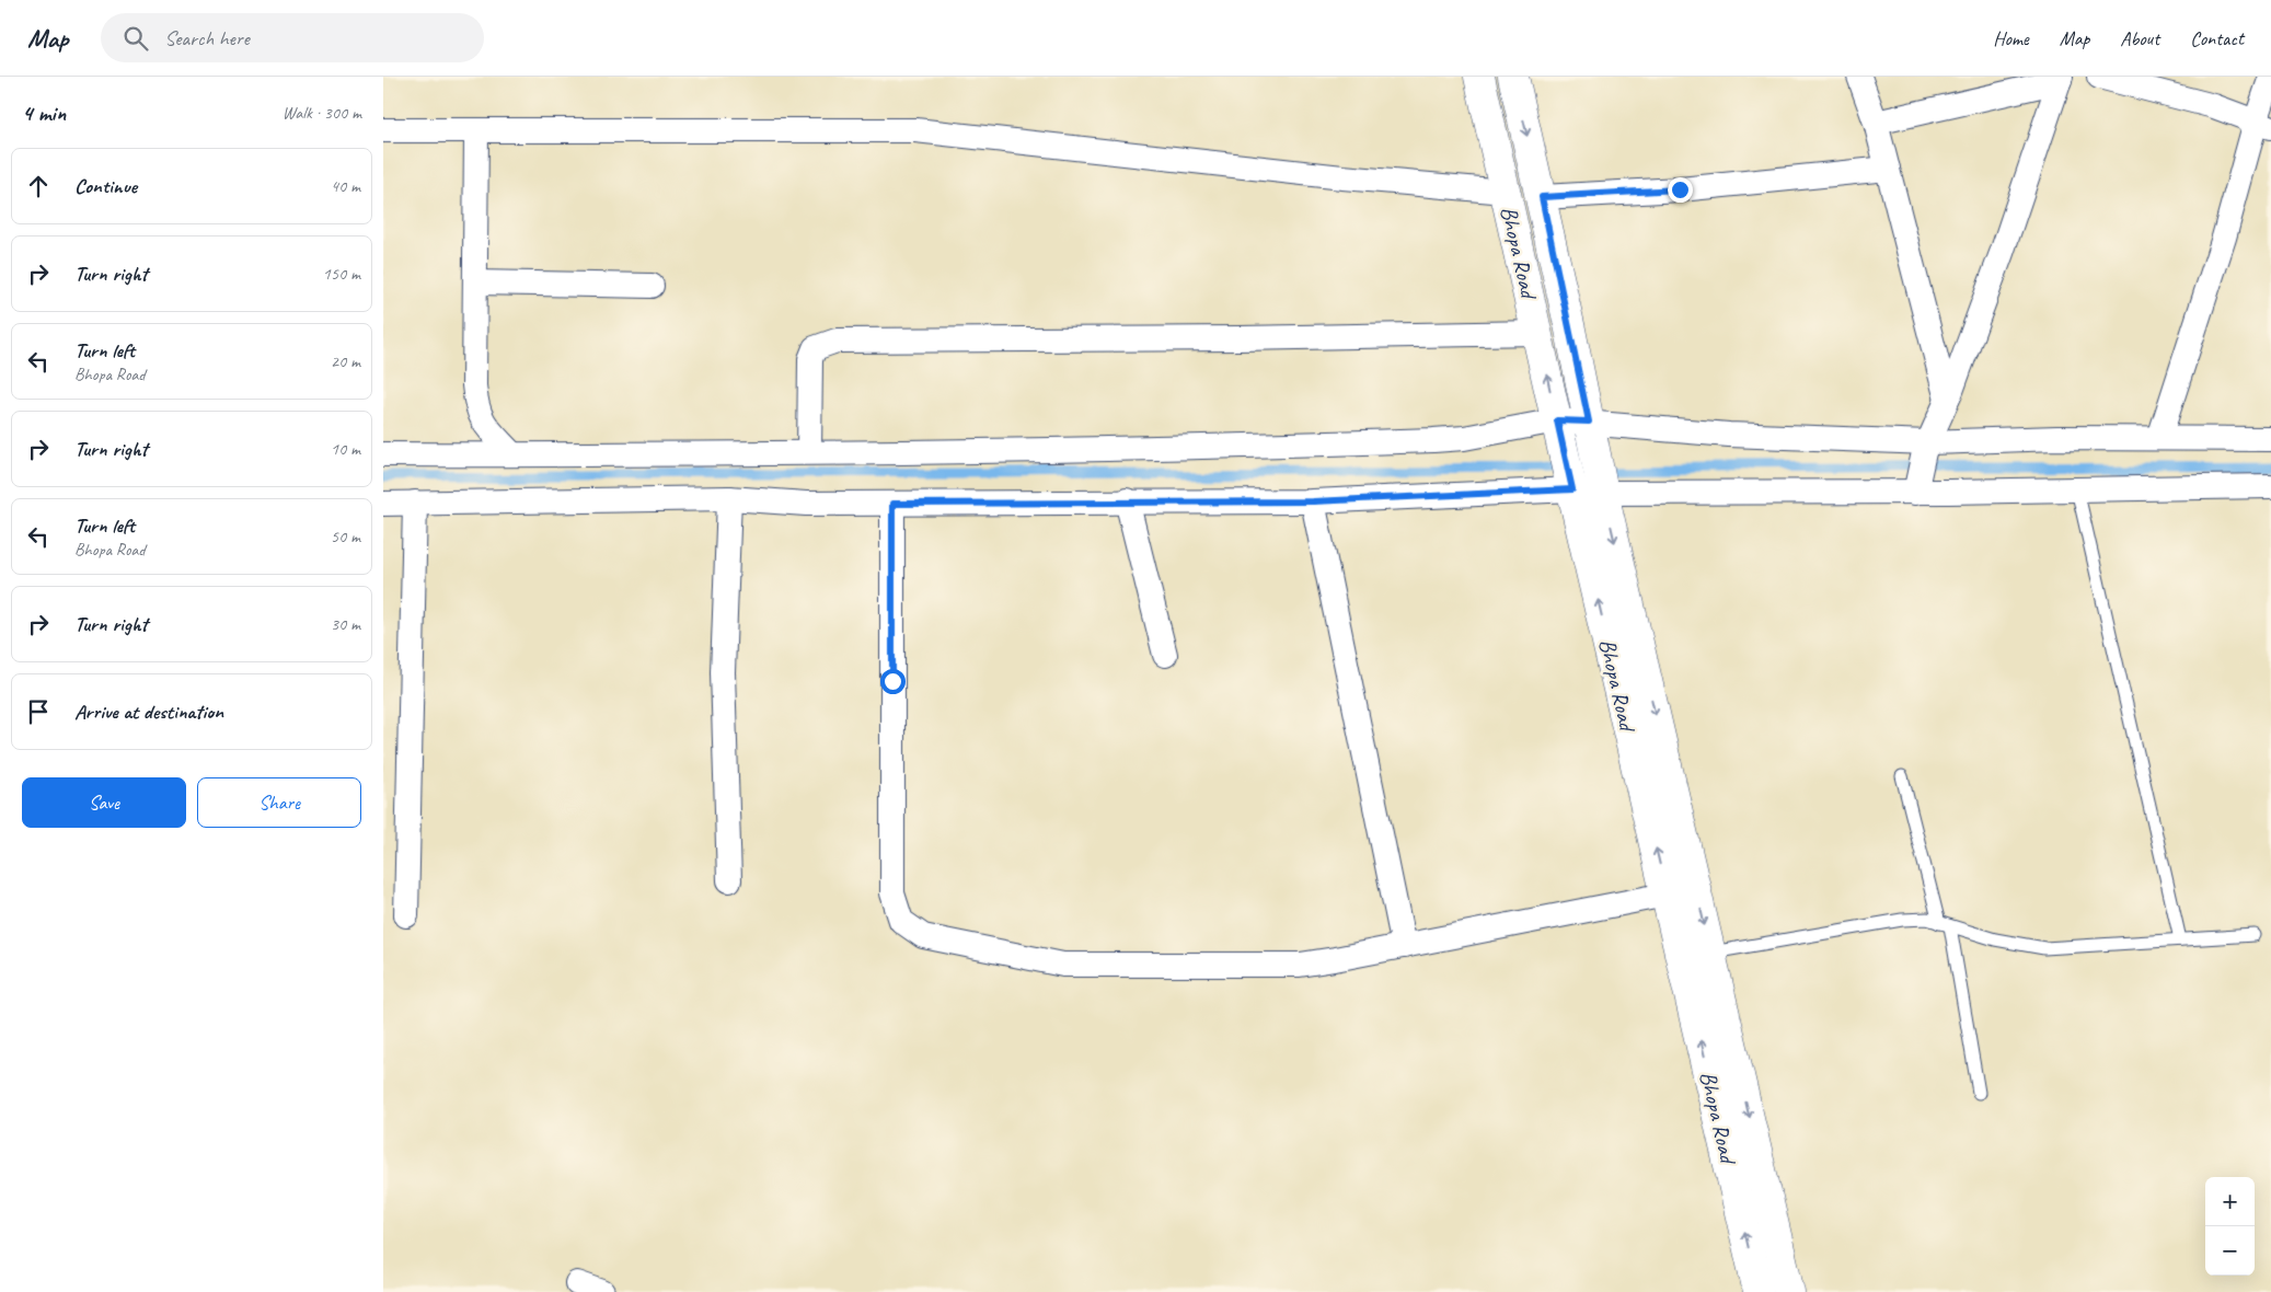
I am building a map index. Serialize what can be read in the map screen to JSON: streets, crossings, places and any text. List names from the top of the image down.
{
  "streets": {
    "main road": ["Bhopa Road"]
  },
  "page": {
    "header": "Map",
    "search": "Search here",
    "nav": [
      "Home",
      "Map",
      "About",
      "Contact"
    ],
    "heading": ["4 min", "Walk · 300 m"],
    "list": [
      ["Continue", "40 m"],
      ["Turn right", "150 m"],
      ["Turn left", "Bhopa Road", "20 m"],
      ["Turn right", "10 m"],
      ["Turn left", "Bhopa Road", "50 m"],
      ["Turn right", "30 m"],
      "Arrive at destination"
    ],
    "buttons": ["Save", "Share"],
    "map_buttons": ["+", "−"]
  }
}
